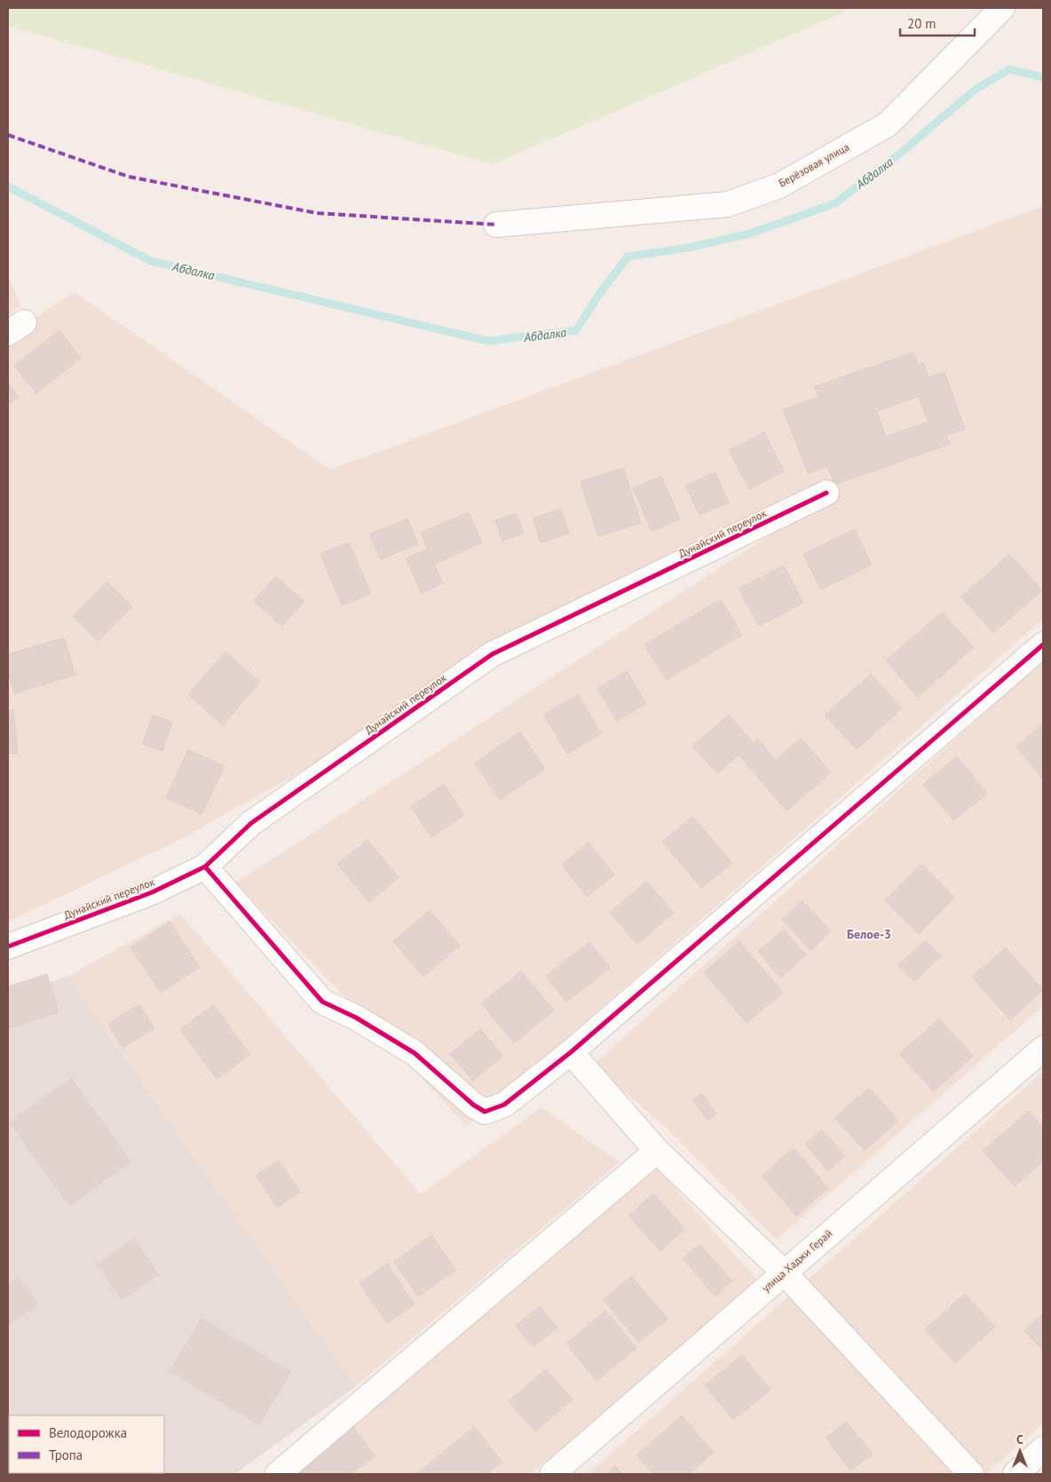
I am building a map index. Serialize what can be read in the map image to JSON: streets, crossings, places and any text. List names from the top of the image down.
{
  "streets": {
    "street": ["Берёзовая улица", "Дунайский переулок", "улица Хаджи Герай"]
  },
  "districts": ["Белое-3"],
  "water": ["Абдалка"],
  "legend": ["Велодорожка", "Тропа"],
  "scale_bar": "20 m",
  "north": "top"
}
